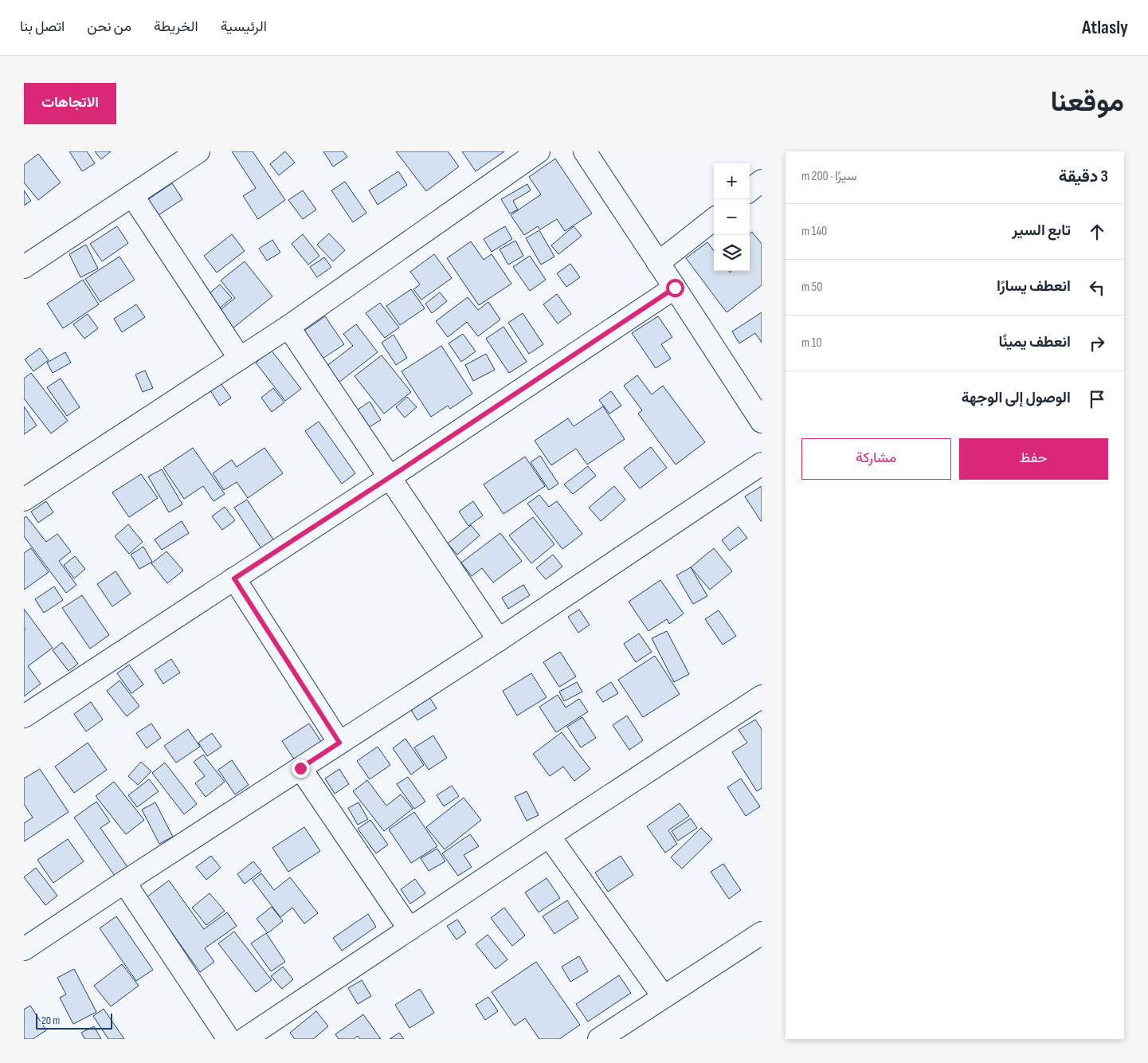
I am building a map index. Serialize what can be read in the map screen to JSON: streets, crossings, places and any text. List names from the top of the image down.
{
  "scale_bar": "20 m",
  "page": {
    "header": "Atlasly",
    "nav": [
      "الرئيسية",
      "الخريطة",
      "من نحن",
      "اتصل بنا"
    ],
    "title": "موقعنا",
    "buttons": [
      "الاتجاهات",
      ["حفظ", "مشاركة"]
    ],
    "heading": ["3 دقيقة", "سيرًا · 200 m"],
    "map_buttons": ["+", "−"],
    "list": [
      ["تابع السير", "140 m"],
      ["انعطف يسارًا", "50 m"],
      ["انعطف يمينًا", "10 m"],
      "الوصول إلى الوجهة"
    ],
    "scale": "20 m"
  }
}
